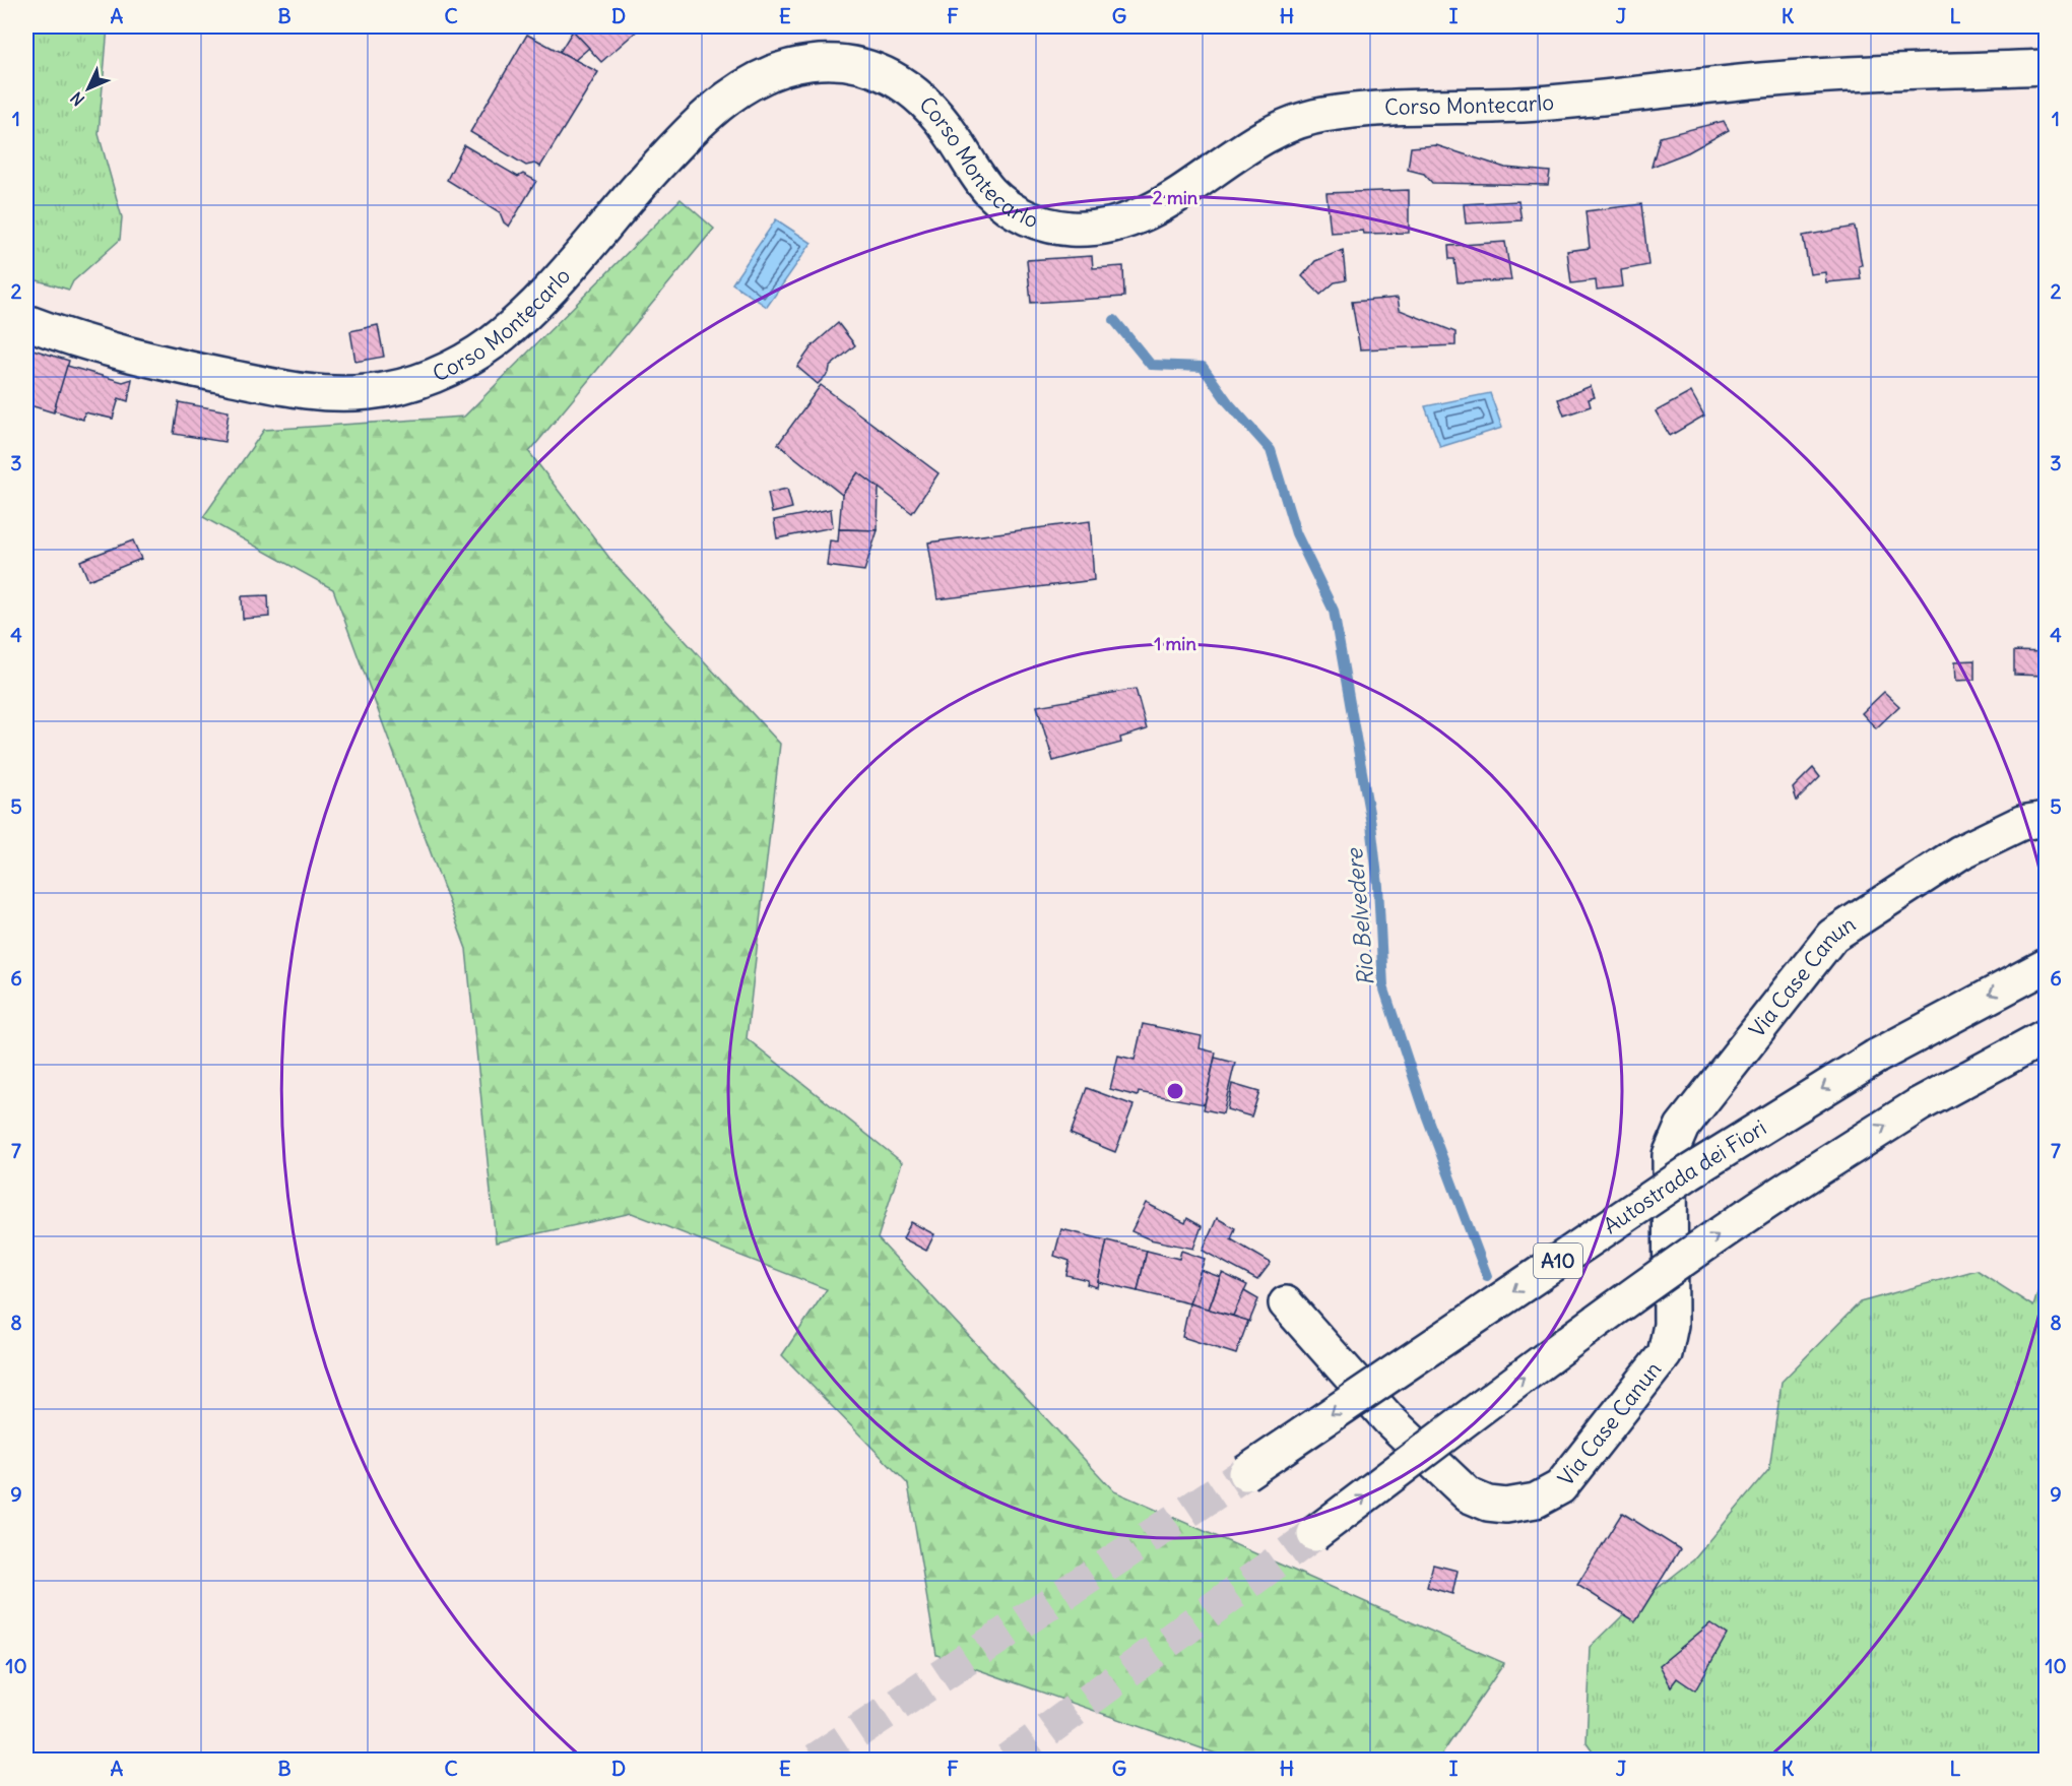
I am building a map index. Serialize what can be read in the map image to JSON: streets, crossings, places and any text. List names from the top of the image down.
{
  "streets": {
    "main road": [
      "Corso Montecarlo",
      "Via Case Canun",
      "Autostrada dei Fiori",
      "A10"
    ]
  },
  "water": ["Rio Belvedere"],
  "north": "bottom left",
  "grid": {
    "columns": [
      "A",
      "B",
      "C",
      "D",
      "E",
      "F",
      "G",
      "H",
      "I",
      "J",
      "K",
      "L"
    ],
    "rows": [
      "1",
      "2",
      "3",
      "4",
      "5",
      "6",
      "7",
      "8",
      "9",
      "10"
    ]
  },
  "rings": ["2 min", "1 min"]
}
